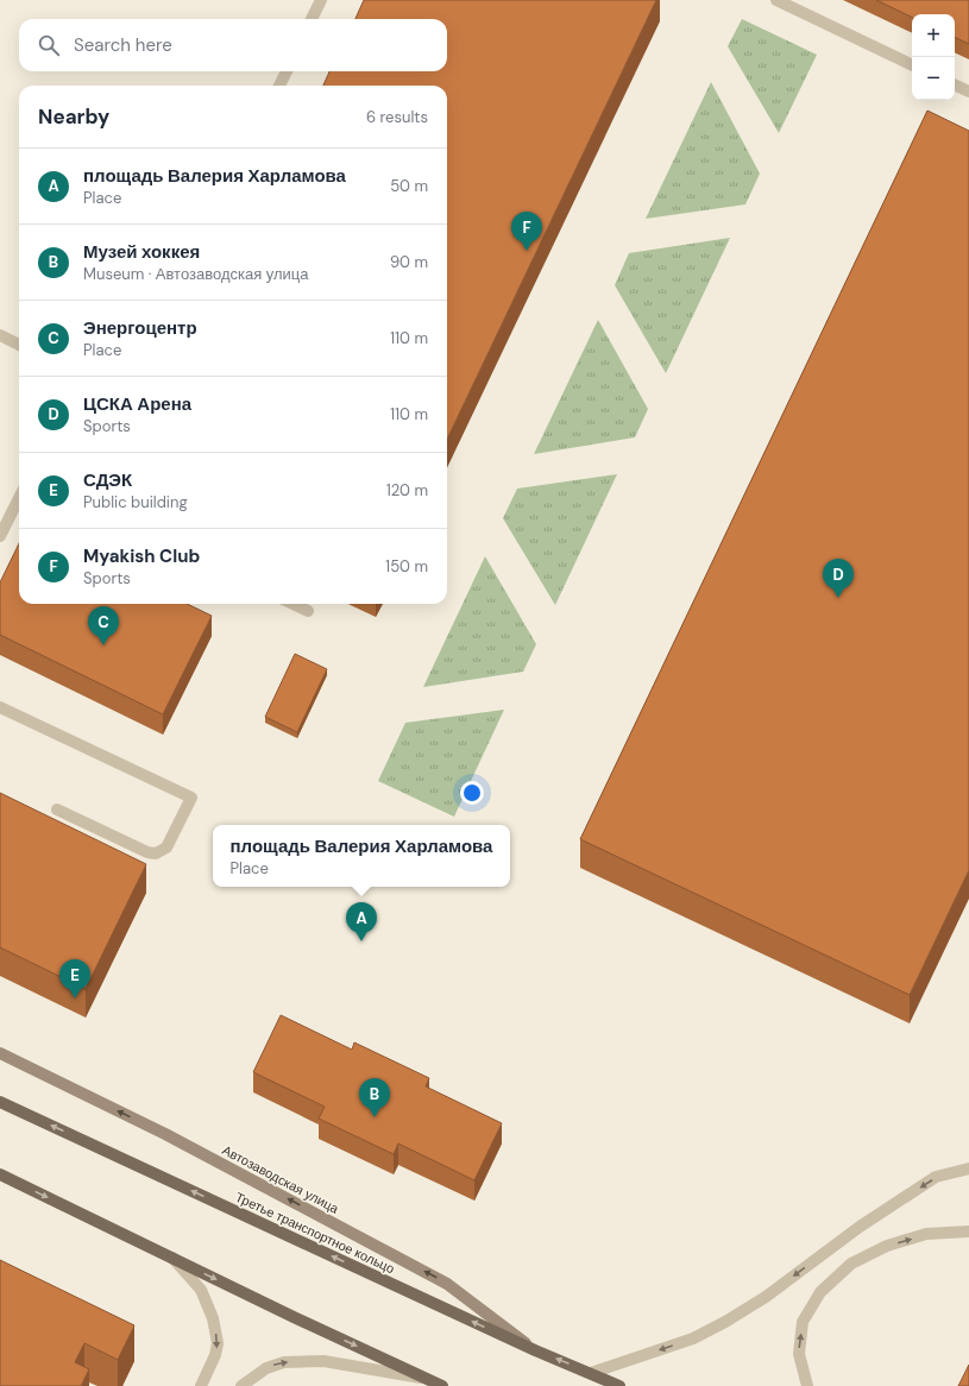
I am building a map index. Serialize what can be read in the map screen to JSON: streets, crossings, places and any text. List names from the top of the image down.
{
  "streets": {
    "main road": ["Автозаводская улица", "Третье транспортное кольцо"]
  },
  "crossings": [
    ["Автозаводская улица", "Третье транспортное кольцо"]
  ],
  "page": {
    "map_buttons": ["+", "−"],
    "search": "Search here",
    "heading": ["Nearby", "6 results"],
    "list": [
      {
        "mark": "A",
        "name": "площадь Валерия Харламова",
        "note": "Place",
        "value": "50 m"
      },
      {
        "mark": "B",
        "name": "Музей хоккея",
        "note": "Museum · Автозаводская улица",
        "value": "90 m"
      },
      {
        "mark": "C",
        "name": "Энергоцентр",
        "note": "Place",
        "value": "110 m"
      },
      {
        "mark": "D",
        "name": "ЦСКА Арена",
        "note": "Sports",
        "value": "110 m"
      },
      {
        "mark": "E",
        "name": "СДЭК",
        "note": "Public building",
        "value": "120 m"
      },
      {
        "mark": "F",
        "name": "Myakish Club",
        "note": "Sports",
        "value": "150 m"
      }
    ],
    "pins": [
      "F",
      "D",
      "C",
      "A",
      "E",
      "B"
    ],
    "popup": ["площадь Валерия Харламова", "Place"]
  }
}
